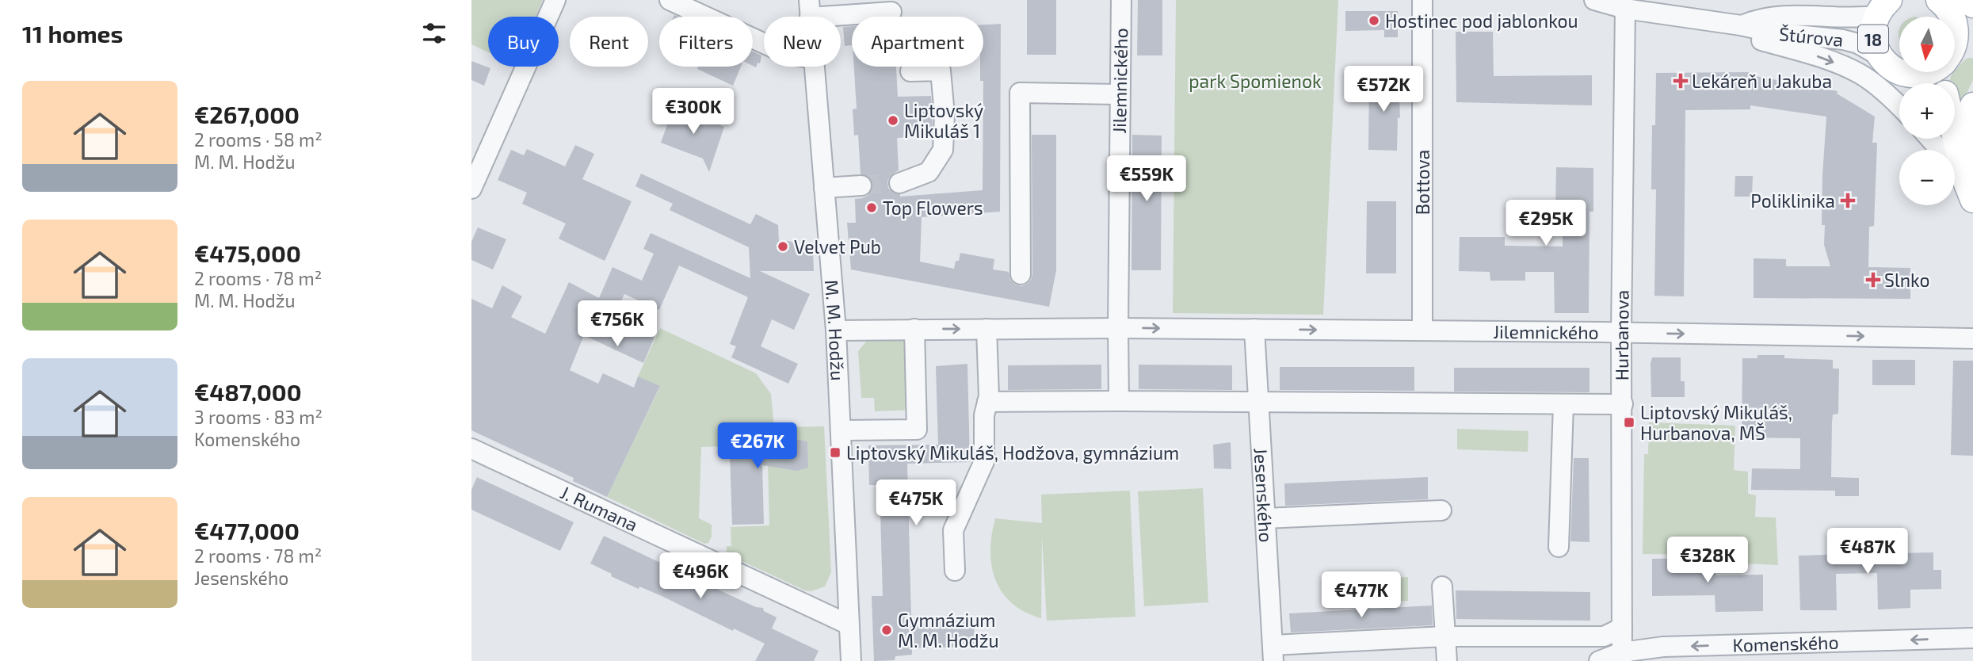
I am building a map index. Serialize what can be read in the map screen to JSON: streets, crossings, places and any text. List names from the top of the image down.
{
  "streets": {
    "main road": ["18"],
    "street": [
      "Štúrova",
      "Jilemnického",
      "Bottova",
      "M. M. Hodžu",
      "Hurbanova",
      "Jesenského",
      "J. Rumana",
      "Komenského"
    ]
  },
  "crossings": [
    ["Štúrova", "18"],
    ["Štúrova", "Hurbanova"],
    ["Jilemnického", "Bottova"],
    ["Jilemnického", "M. M. Hodžu"],
    ["Jilemnického", "Hurbanova"],
    ["Jilemnického", "Jesenského"],
    ["M. M. Hodžu", "J. Rumana"],
    ["Hurbanova", "Komenského"]
  ],
  "one_way": ["Komenského"],
  "parks": ["park Spomienok"],
  "places": {
    "other": [
      "Hostinec pod jablonkou",
      "Liptovský Mikuláš 1",
      "Top Flowers",
      "Velvet Pub",
      "Gymnázium M. M. Hodžu"
    ],
    "health": ["Lekáreň u Jakuba", "Poliklinika", "Slnko"],
    "transit": ["Liptovský Mikuláš, Hurbanova, MŠ", "Liptovský Mikuláš, Hodžova, gymnázium"]
  },
  "north": "bottom",
  "page": {
    "heading": "11 homes",
    "map_buttons": ["+", "−"],
    "chip": [
      "Buy",
      "Rent",
      "Filters",
      "New",
      "Apartment"
    ],
    "price": [
      "€572K",
      "€300K",
      "€559K",
      "€295K",
      "€756K",
      "€267K",
      "€475K",
      "€487K",
      "€328K",
      "€496K",
      "€477K"
    ],
    "list": [
      {
        "name": "€267,000",
        "note": "2 rooms · 58 m² · M. M. Hodžu"
      },
      {
        "name": "€475,000",
        "note": "2 rooms · 78 m² · M. M. Hodžu"
      },
      {
        "name": "€487,000",
        "note": "3 rooms · 83 m² · Komenského"
      },
      {
        "name": "€477,000",
        "note": "2 rooms · 78 m² · Jesenského"
      }
    ]
  }
}
